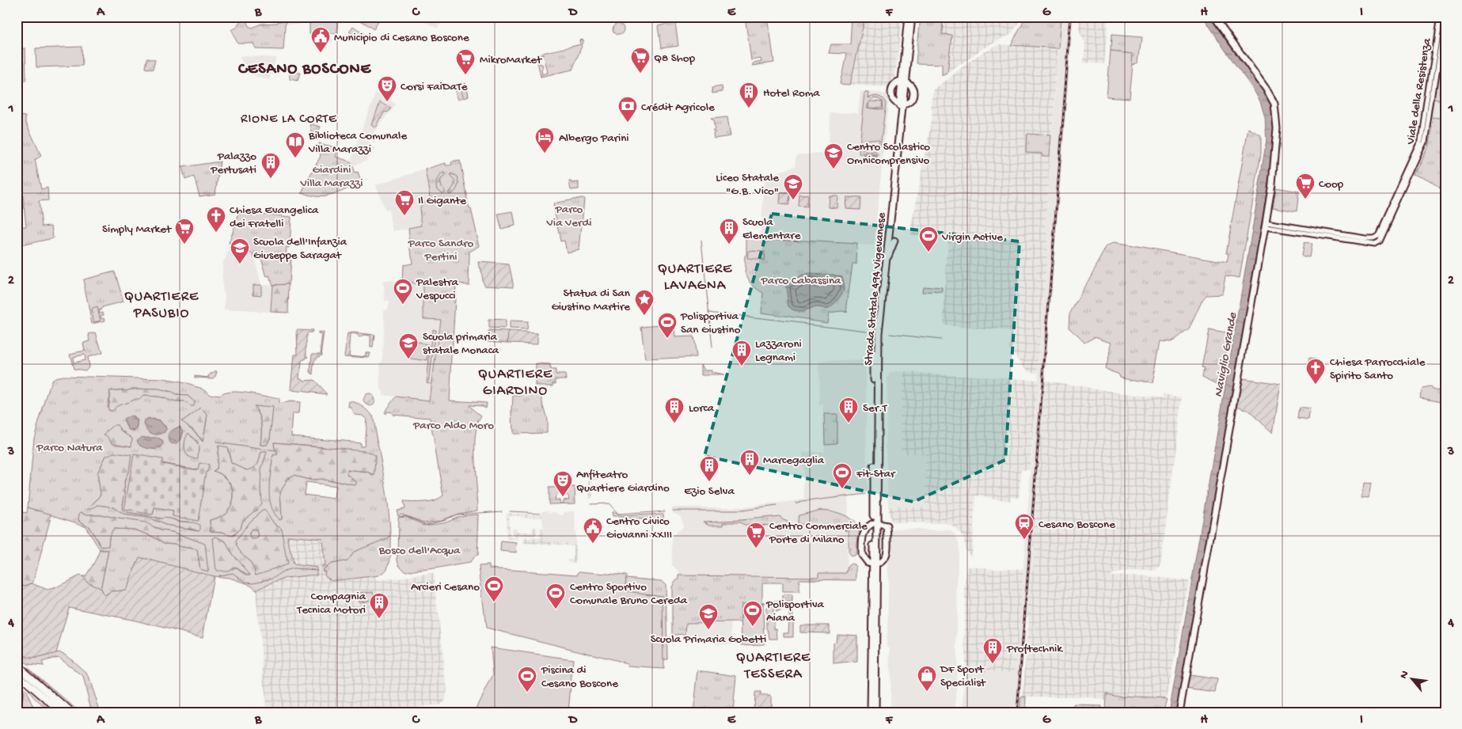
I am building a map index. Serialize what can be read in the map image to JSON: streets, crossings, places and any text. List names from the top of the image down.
{
  "streets": {
    "main road": ["Strada Statale 494 Vigevanese"],
    "street": ["Viale della Resistenza"]
  },
  "districts": [
    "CESANO BOSCONE",
    "RIONE LA CORTE",
    "QUARTIERE LAVAGNA",
    "QUARTIERE PASUBIO",
    "QUARTIERE GIARDINO",
    "QUARTIERE TESSERA"
  ],
  "water": ["Naviglio Grande"],
  "parks": [
    "Giardini Villa Marazzi",
    "Parco Via Verdi",
    "Parco Sandro Pertini",
    "Parco Cabassina",
    "Parco Aldo Moro",
    "Parco Natura",
    "Bosco dell'Acqua"
  ],
  "places": {
    "public building": ["Municipio di Cesano Boscone", "Centro Civico Giovanni XXIII"],
    "supermarket": [
      "Q8 Shop",
      "MikroMarket",
      "Coop",
      "Il Gigante",
      "Simply Market",
      "Centro Commerciale Porte di Milano"
    ],
    "theatre": ["Corsi FaiDaTe", "Anfiteatro Quartiere Giardino"],
    "building": [
      "Hotel Roma",
      "Palazzo Pertusati",
      "Scuola Elementare",
      "Lazzaroni Legnami",
      "Lorca",
      "Ser.T",
      "Marcegaglia",
      "Ezio Selva",
      "Compagnia Tecnica Motori",
      "Proftechnik"
    ],
    "bank": ["Crédit Agricole"],
    "hotel": ["Albergo Parini"],
    "library": ["Biblioteca Comunale Villa Marazzi"],
    "school or university": [
      "Centro Scolastico Omnicomprensivo",
      "Liceo Statale \"G.B. Vico\"",
      "Scuola dell'Infanzia Giuseppe Saragat",
      "Scuola primaria statale Monaca",
      "Scuola Primaria Gobetti"
    ],
    "church": ["Chiesa Evangelica dei Fratelli", "Chiesa Parrocchiale Spirito Santo"],
    "sports": [
      "Virgin Active",
      "Palestra Vespucci",
      "Polisportiva San Giustino",
      "Fit-Star",
      "Arcieri Cesano",
      "Centro Sportivo Comunale Bruno Cereda",
      "Polisportiva Aiana",
      "Piscina di Cesano Boscone"
    ],
    "place": ["Statua di San Giustino Martire"],
    "station": ["Cesano Boscone"],
    "shop": ["DF Sport Specialist"]
  },
  "north": "top left",
  "grid": {
    "columns": [
      "A",
      "B",
      "C",
      "D",
      "E",
      "F",
      "G",
      "H",
      "I"
    ],
    "rows": [
      "1",
      "2",
      "3",
      "4"
    ]
  }
}
